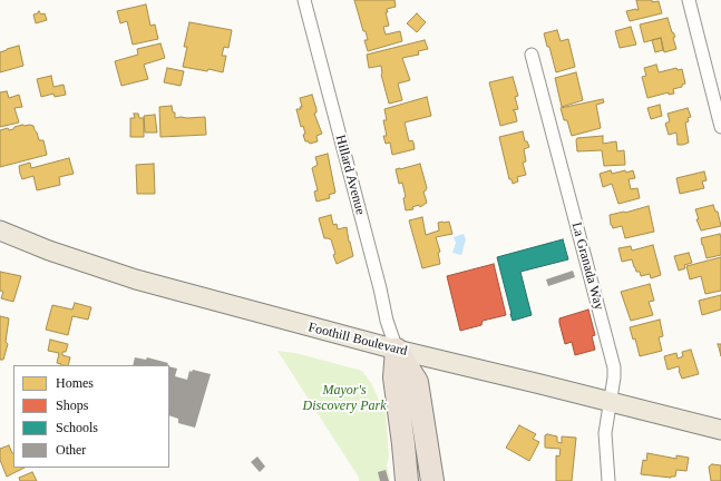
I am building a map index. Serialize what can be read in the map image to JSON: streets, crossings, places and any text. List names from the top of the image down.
{
  "streets": {
    "highway": ["Hillard Avenue"],
    "main road": ["Foothill Boulevard"],
    "street": ["La Granada Way"]
  },
  "crossings": [
    ["Hillard Avenue", "Foothill Boulevard"],
    ["La Granada Way", "Foothill Boulevard"]
  ],
  "parks": ["Mayor's Discovery Park"],
  "legend": [
    "Homes",
    "Shops",
    "Schools",
    "Other"
  ]
}
